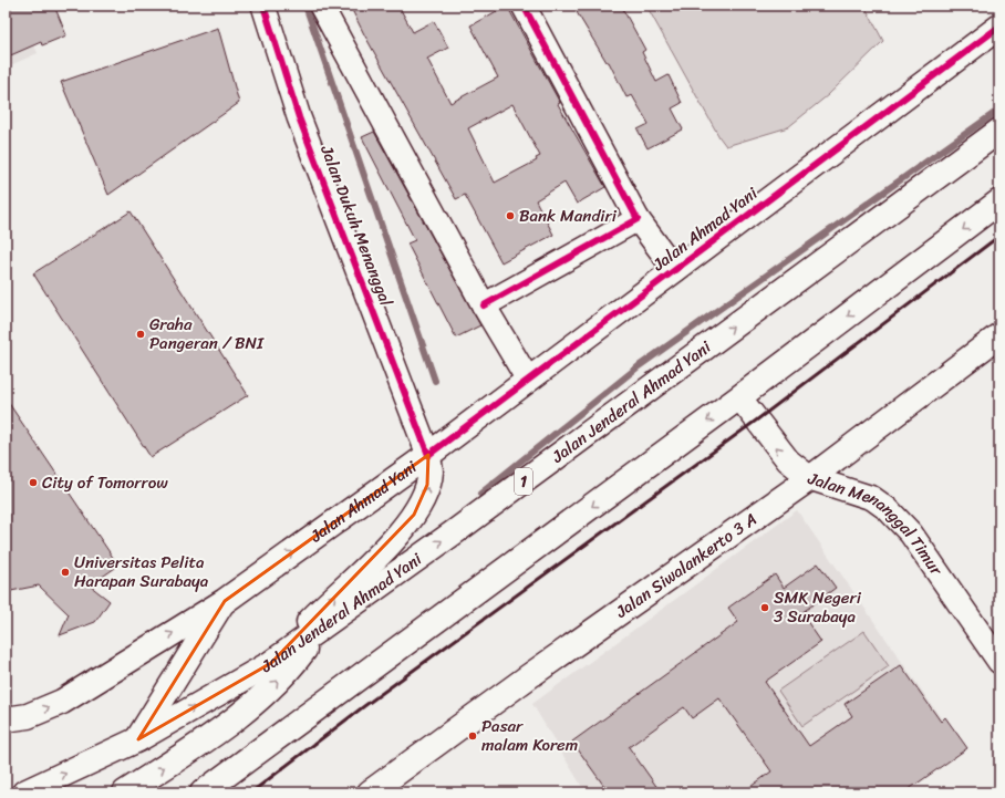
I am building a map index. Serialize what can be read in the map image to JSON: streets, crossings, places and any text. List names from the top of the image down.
{
  "streets": {
    "main road": [
      "Jalan Ahmad Yani",
      "Jalan Jenderal Ahmad Yani",
      "1",
      "Jalan Siwalankerto 3 A"
    ],
    "street": ["Jalan Dukuh Menanggal", "Jalan Menanggal Timur"]
  },
  "crossings": [
    ["Jalan Dukuh Menanggal", "Jalan Ahmad Yani"],
    ["Jalan Menanggal Timur", "Jalan Siwalankerto 3 A"]
  ],
  "places": [
    "Bank Mandiri",
    "Graha Pangeran / BNI",
    "City of Tomorrow",
    "Universitas Pelita Harapan Surabaya",
    "SMK Negeri 3 Surabaya",
    "Pasar malam Korem"
  ]
}
